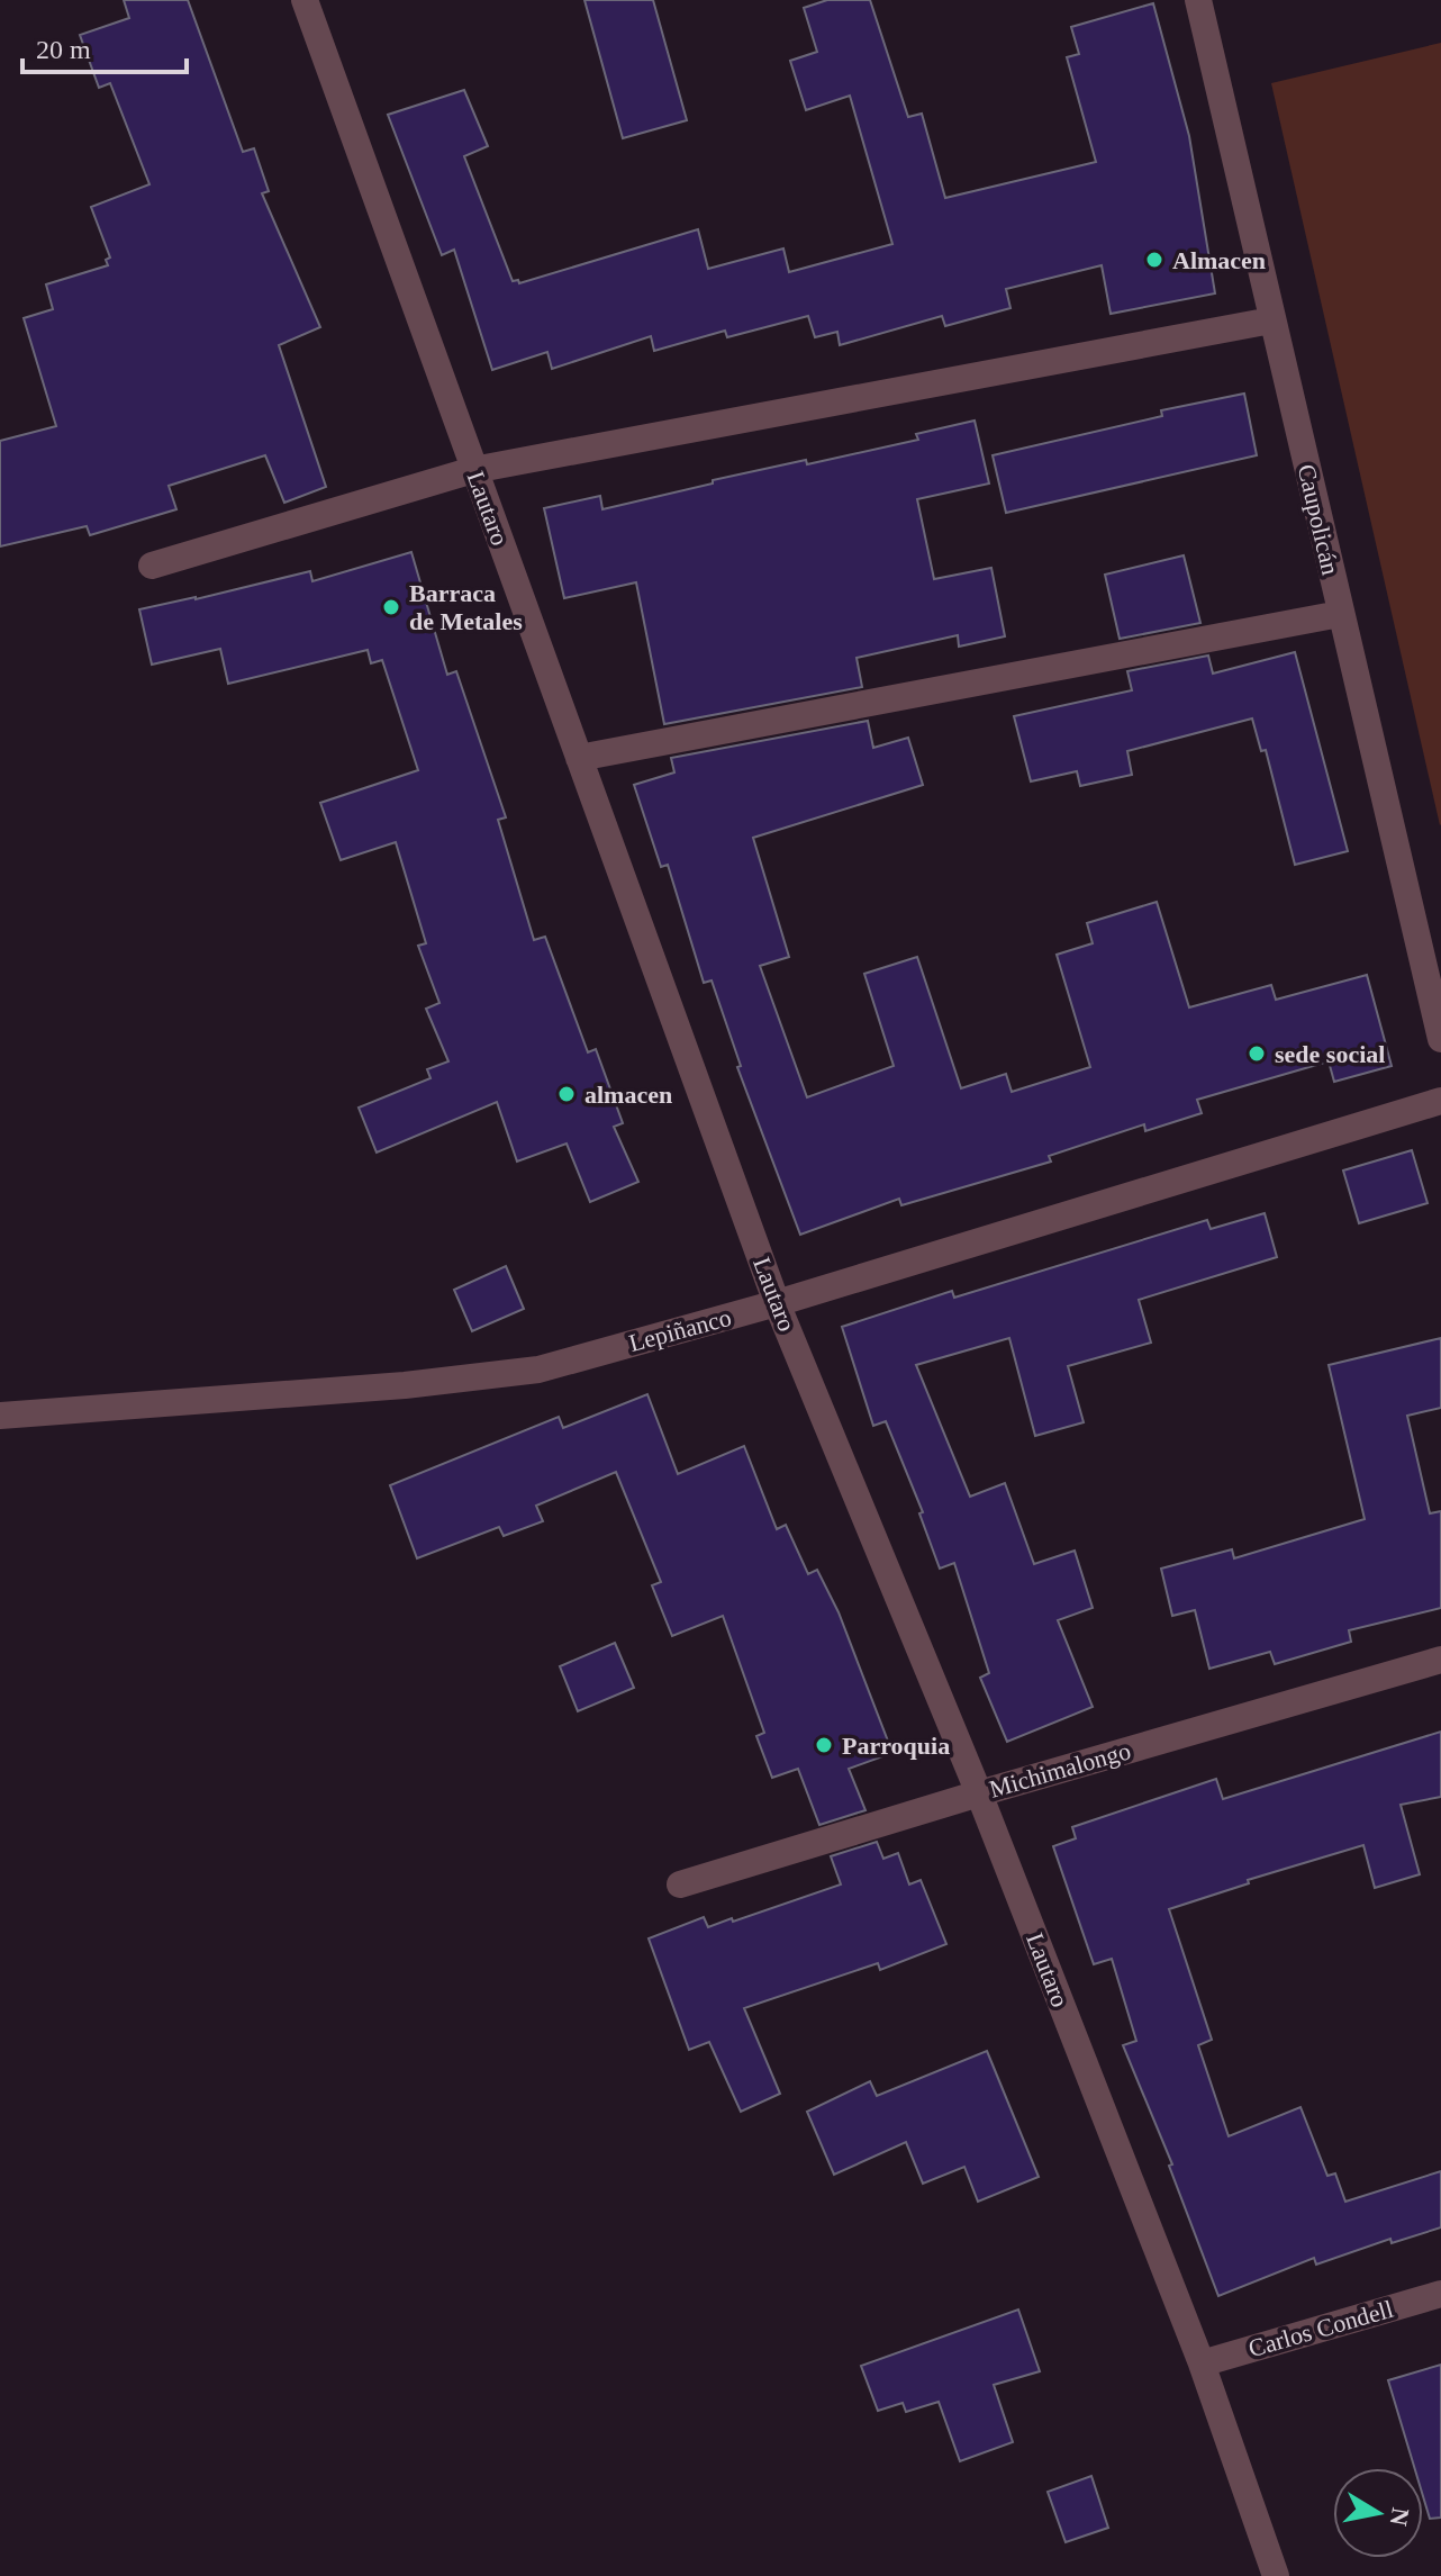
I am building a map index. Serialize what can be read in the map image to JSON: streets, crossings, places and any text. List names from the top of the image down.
{
  "streets": {
    "street": [
      "Lautaro",
      "Caupolicán",
      "Lepiñanco",
      "Michimalongo",
      "Carlos Condell"
    ]
  },
  "crossings": [
    ["Lautaro", "Lepiñanco"],
    ["Lautaro", "Michimalongo"],
    ["Lautaro", "Carlos Condell"]
  ],
  "places": [
    "Almacen",
    "Barraca de Metales",
    "sede social",
    "almacen",
    "Parroquia"
  ],
  "scale_bar": "20 m",
  "north": "right"
}
